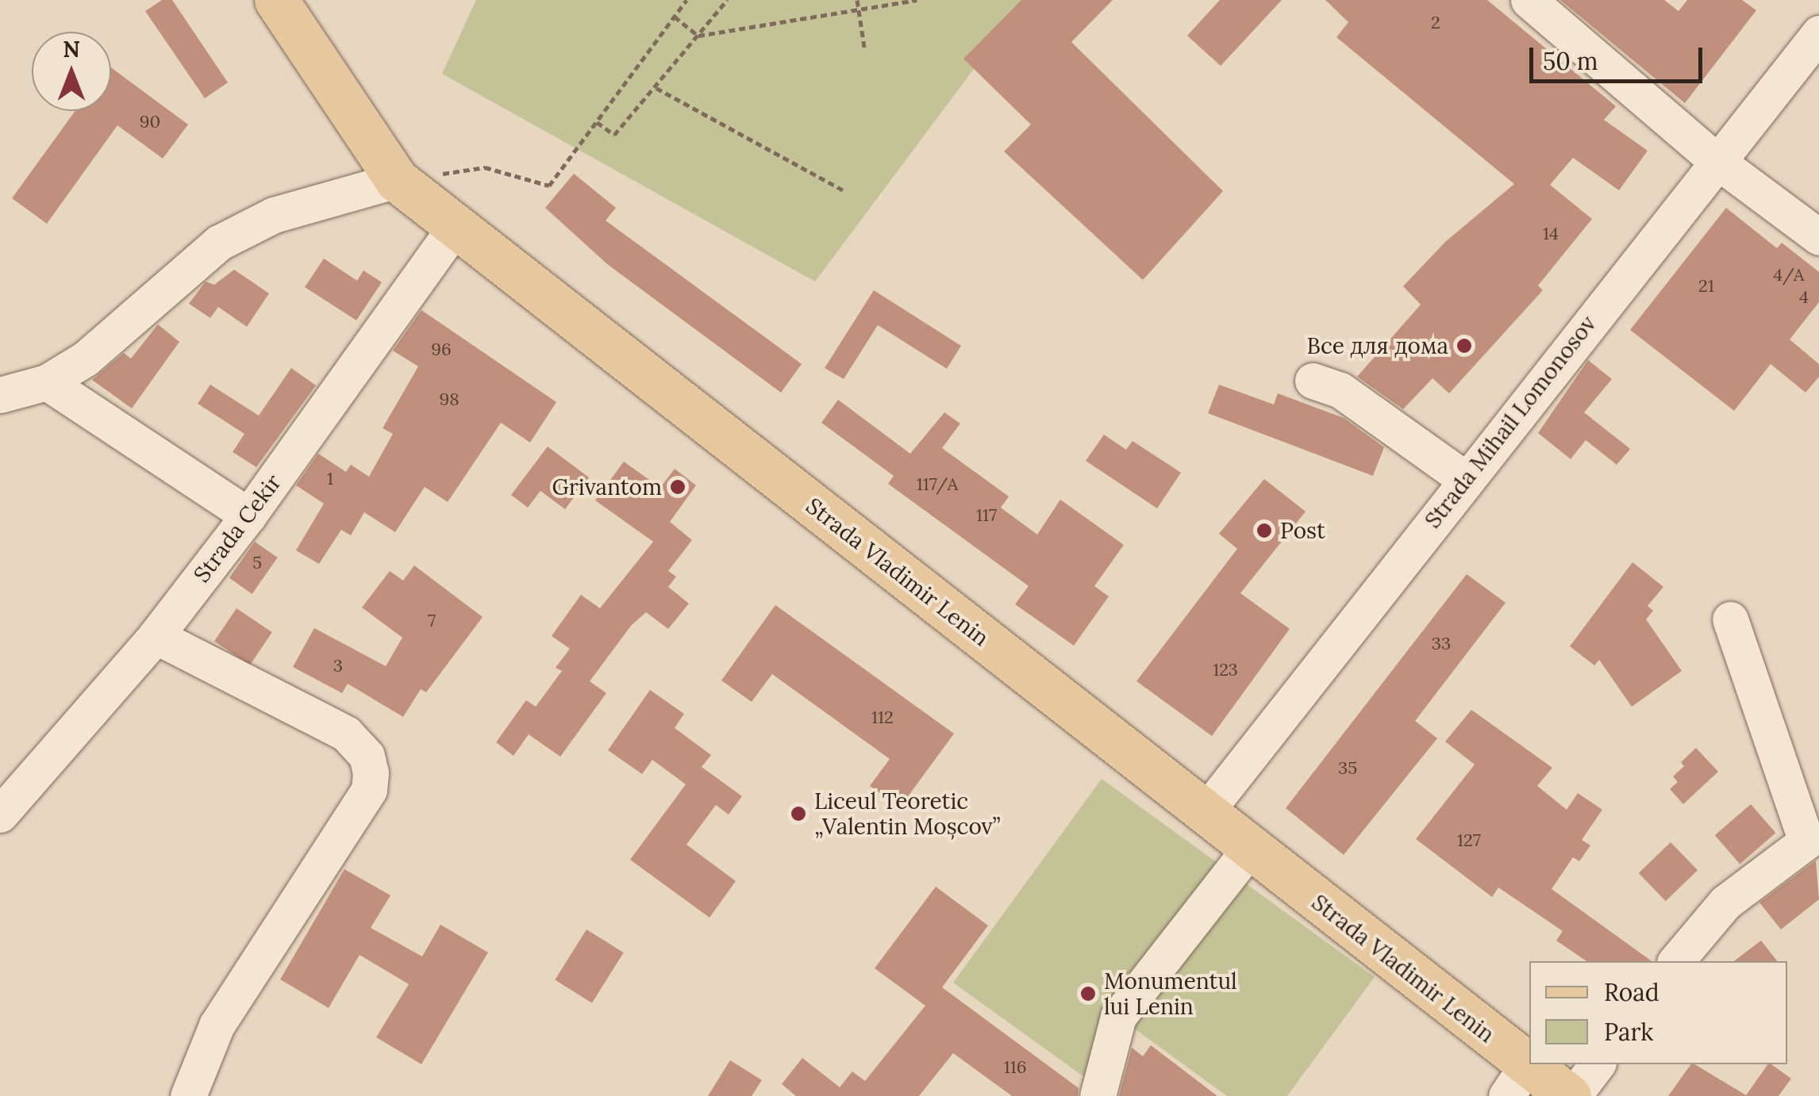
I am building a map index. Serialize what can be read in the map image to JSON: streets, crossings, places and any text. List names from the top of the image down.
{
  "streets": {
    "main road": ["Strada Vladimir Lenin"],
    "street": ["Strada Mihail Lomonosov", "Strada Cekir"]
  },
  "crossings": [
    ["Strada Mihail Lomonosov", "Strada Vladimir Lenin"],
    ["Strada Cekir", "Strada Vladimir Lenin"]
  ],
  "places": [
    "Все для дома",
    "Grivantom",
    "Post",
    "Liceul Teoretic „Valentin Moșcov”",
    "Monumentul lui Lenin"
  ],
  "house_numbers": [
    "2",
    "90",
    "14",
    "4/A",
    "21",
    "4",
    "96",
    "98",
    "1",
    "117/A",
    "117",
    "5",
    "7",
    "33",
    "3",
    "123",
    "112",
    "35",
    "127",
    "116"
  ],
  "legend": ["Road", "Park"],
  "scale_bar": "50 m",
  "north": "top"
}
